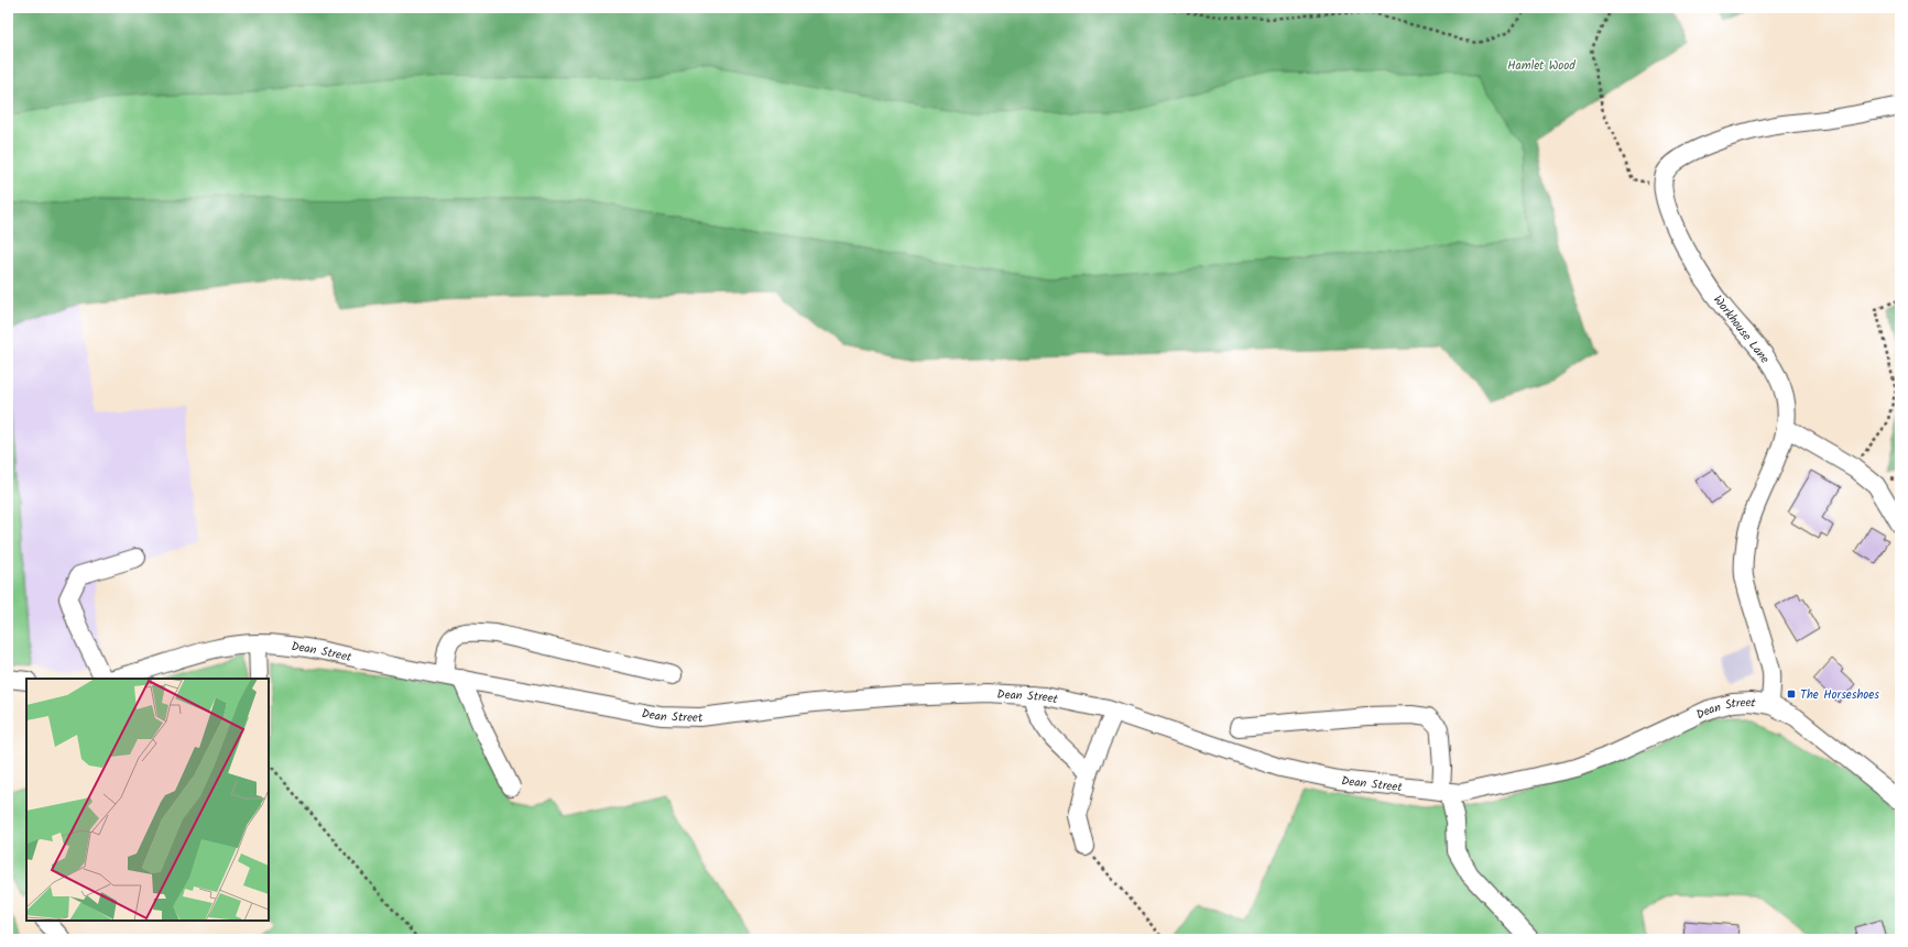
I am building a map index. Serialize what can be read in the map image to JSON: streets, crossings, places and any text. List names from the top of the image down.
{
  "streets": {
    "street": ["Workhouse Lane", "Dean Street"]
  },
  "crossings": [
    ["Workhouse Lane", "Dean Street"]
  ],
  "parks": ["Hamlet Wood"],
  "places": {
    "transit": ["The Horseshoes"]
  }
}
